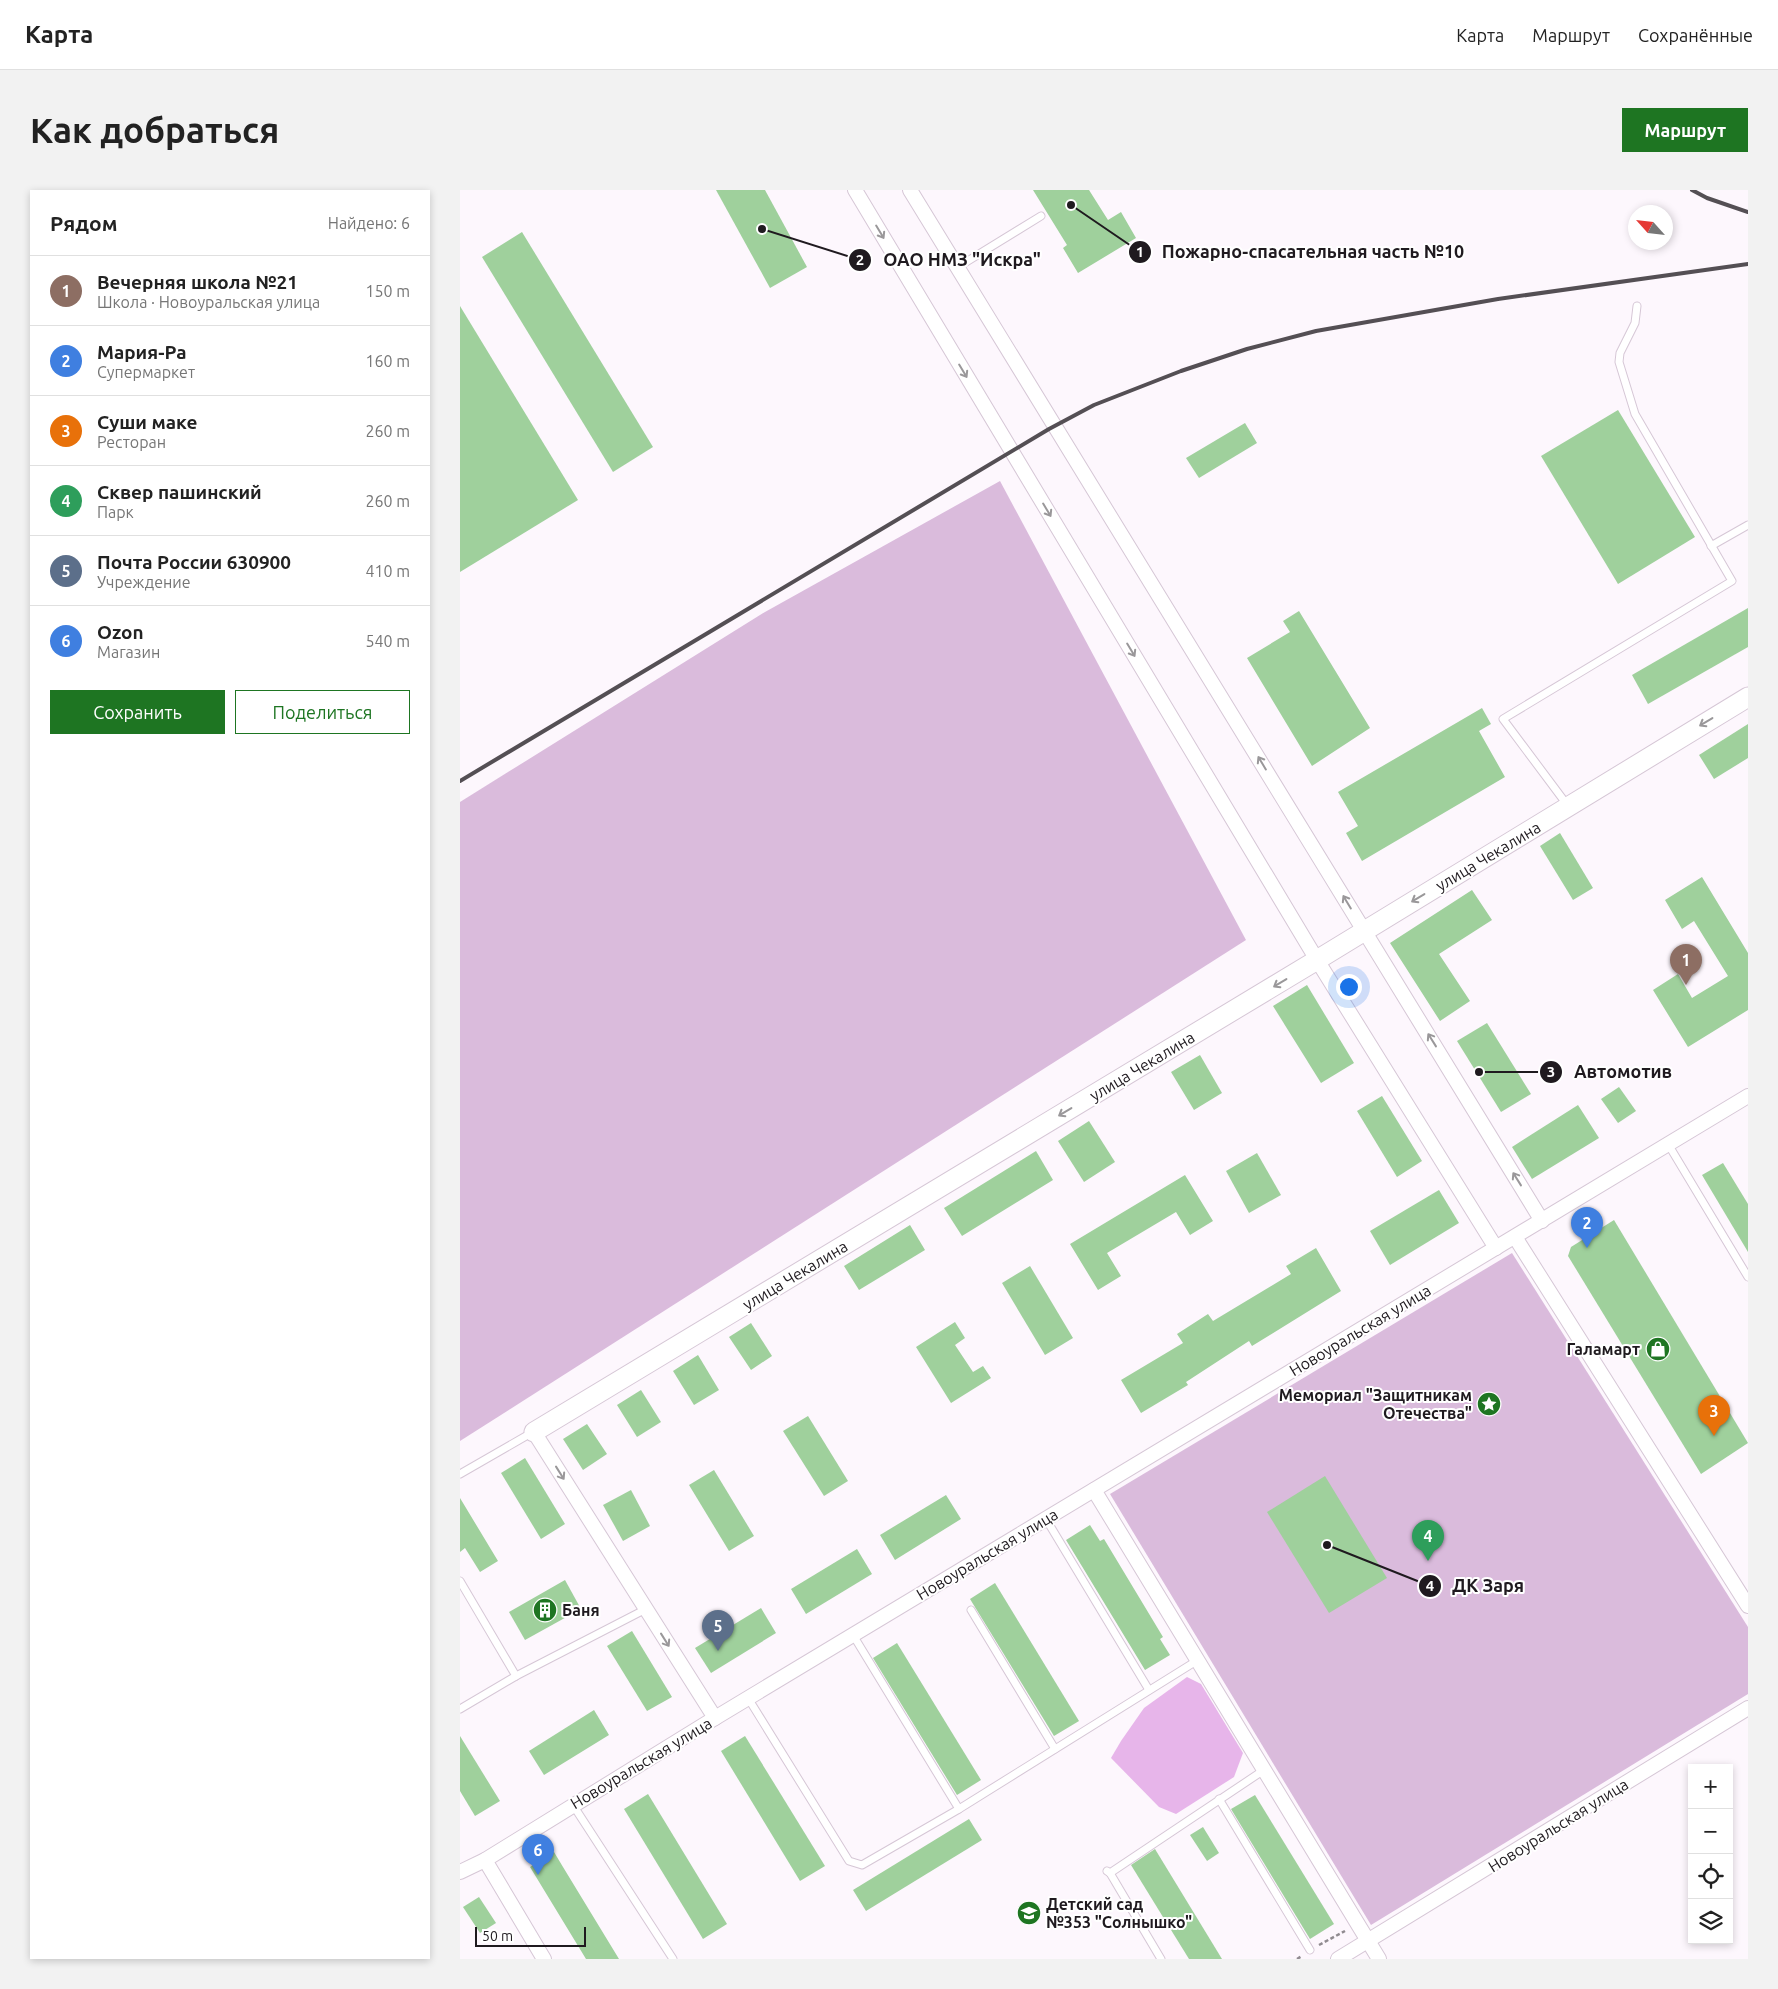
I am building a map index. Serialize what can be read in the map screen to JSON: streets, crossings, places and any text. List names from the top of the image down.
{
  "streets": {
    "main road": ["улица Чекалина"],
    "street": ["Новоуральская улица"]
  },
  "one_way": ["улица Чекалина"],
  "places": {
    "other": [
      "Пожарно-спасательная часть №10",
      "ОАО НМЗ \"Искра\"",
      "Автомотив",
      "ДК Заря"
    ],
    "shop": ["Галамарт"],
    "place": ["Мемориал \"Защитникам Отечества\""],
    "building": ["Баня"],
    "school or university": ["Детский сад №353 \"Солнышко\""]
  },
  "scale_bar": "50 m",
  "north": "top left",
  "page": {
    "header": "Карта",
    "nav": ["Карта", "Маршрут", "Сохранённые"],
    "buttons": [
      "Маршрут",
      ["Сохранить", "Поделиться"]
    ],
    "title": "Как добраться",
    "heading": ["Рядом", "Найдено: 6"],
    "list": [
      {
        "mark": "1",
        "name": "Вечерняя школа №21",
        "note": "Школа · Новоуральская улица",
        "value": "150 m"
      },
      {
        "mark": "2",
        "name": "Мария-Ра",
        "note": "Супермаркет",
        "value": "160 m"
      },
      {
        "mark": "3",
        "name": "Суши маке",
        "note": "Ресторан",
        "value": "260 m"
      },
      {
        "mark": "4",
        "name": "Сквер пашинский",
        "note": "Парк",
        "value": "260 m"
      },
      {
        "mark": "5",
        "name": "Почта России 630900",
        "note": "Учреждение",
        "value": "410 m"
      },
      {
        "mark": "6",
        "name": "Ozon",
        "note": "Магазин",
        "value": "540 m"
      }
    ],
    "pins": [
      "1",
      "2",
      "3",
      "4",
      "5",
      "6"
    ],
    "map_buttons": ["+", "−"],
    "scale": "50 m"
  }
}
